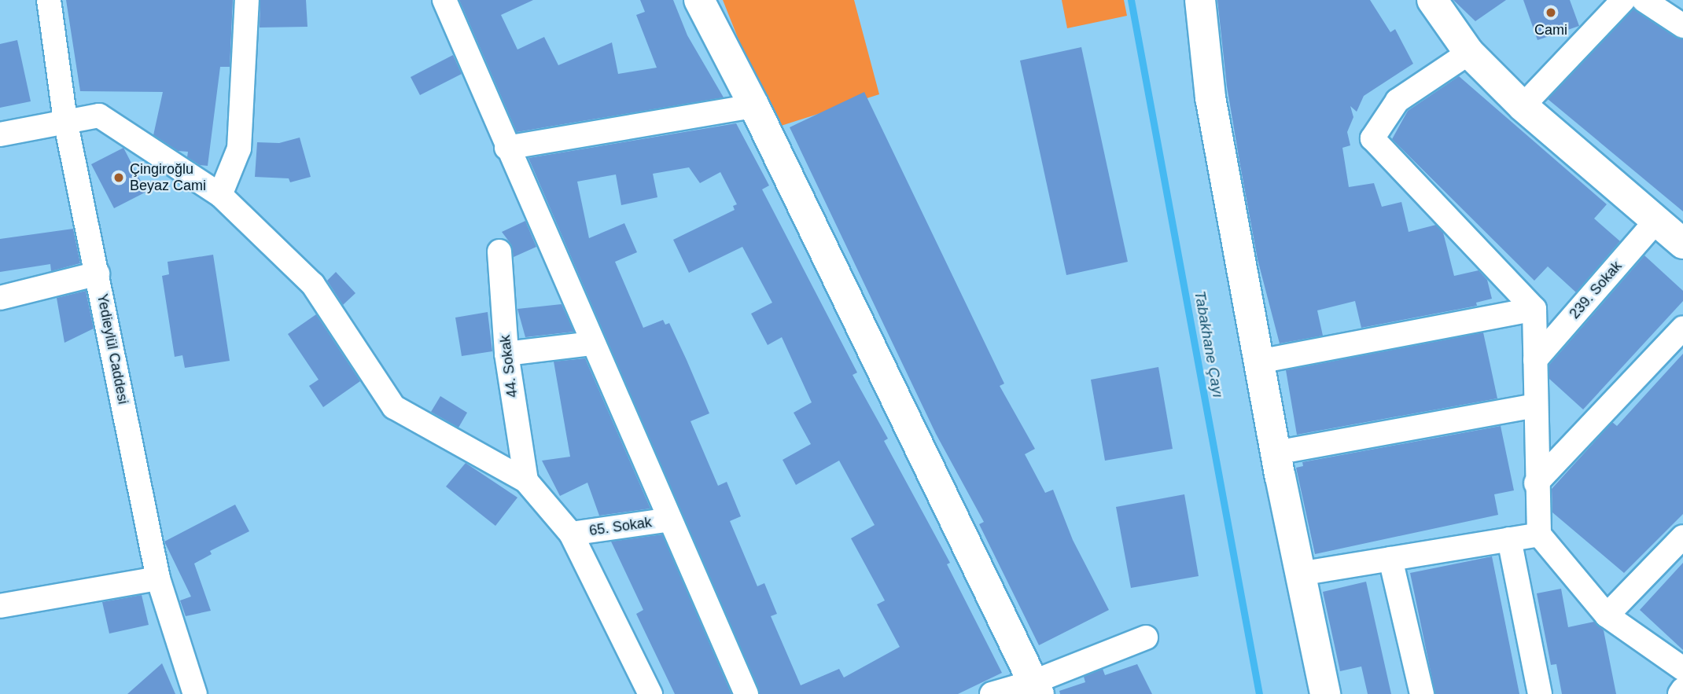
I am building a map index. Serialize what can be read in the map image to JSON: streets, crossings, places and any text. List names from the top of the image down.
{
  "streets": {
    "street": [
      "239. Sokak",
      "Yedieylül Caddesi",
      "44. Sokak",
      "65. Sokak"
    ]
  },
  "water": ["Tabakhane Çayı"],
  "places": ["Cami", "Çingiroğlu Beyaz Cami"]
}
